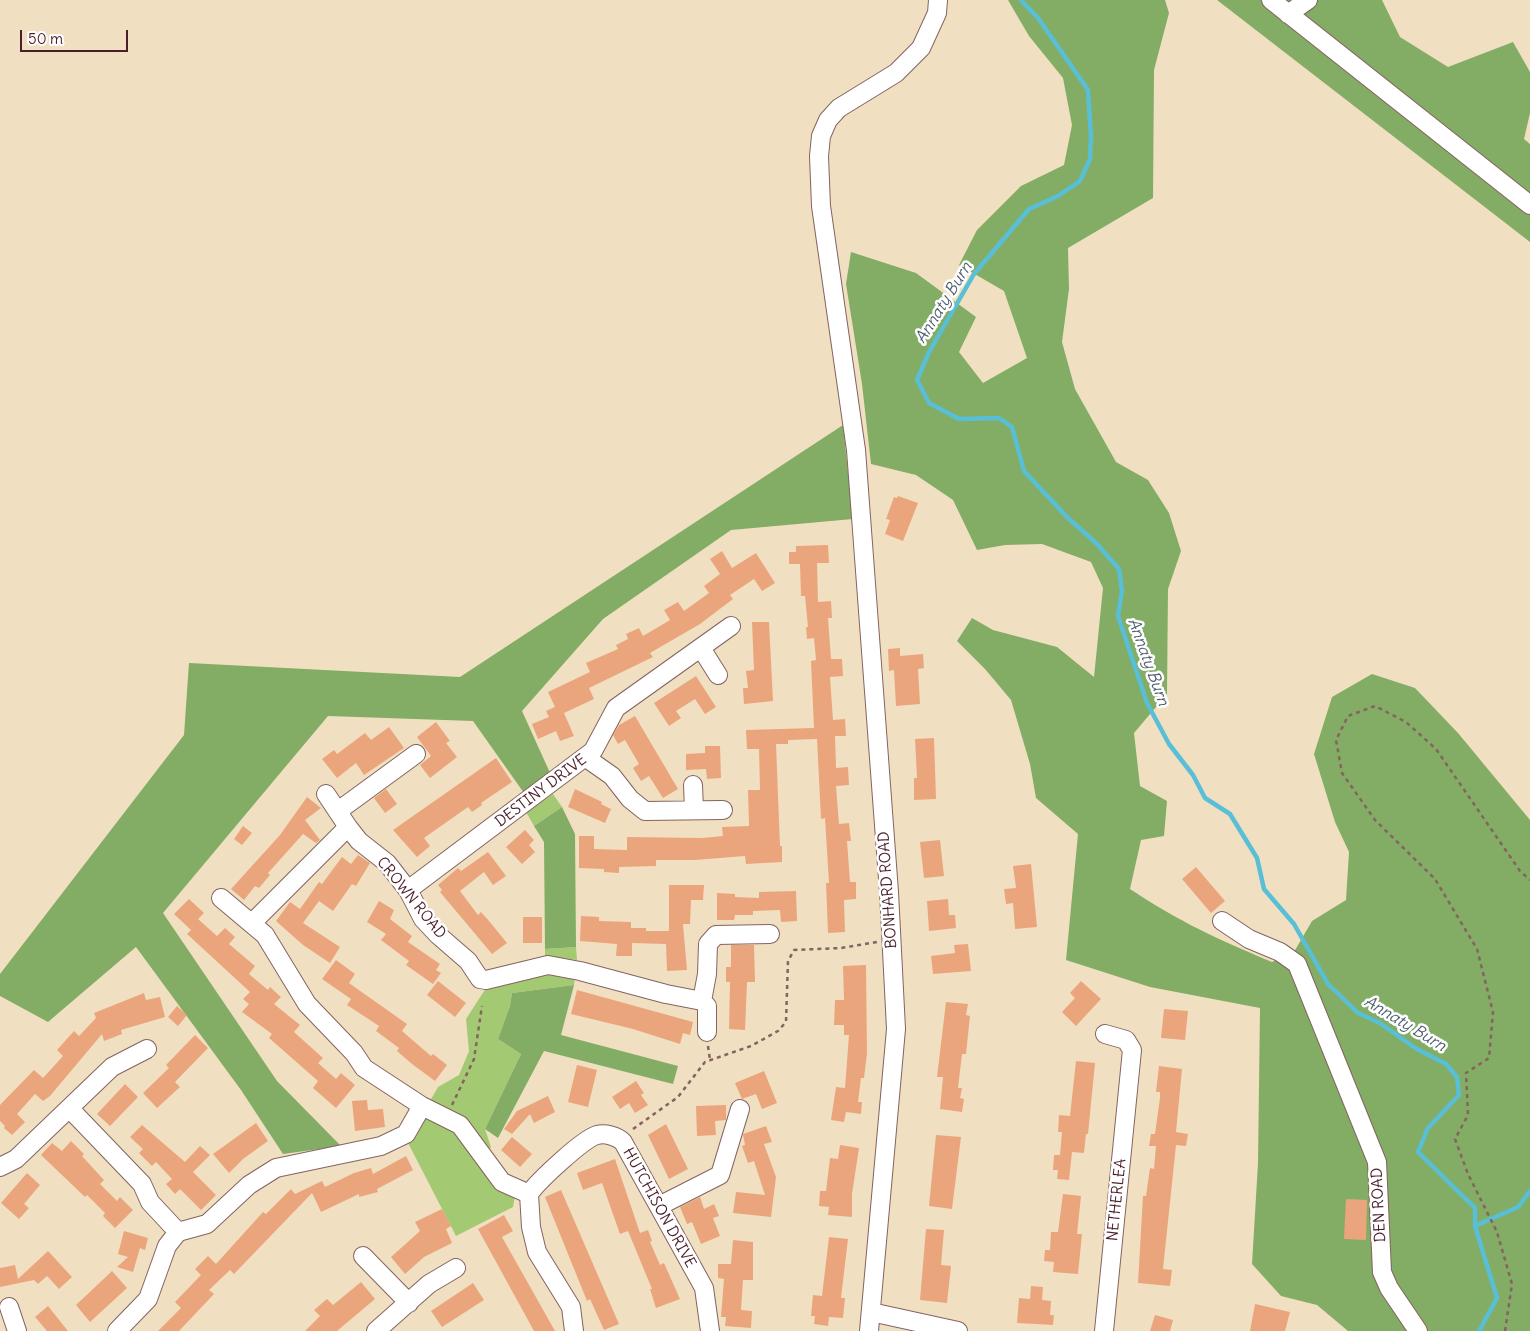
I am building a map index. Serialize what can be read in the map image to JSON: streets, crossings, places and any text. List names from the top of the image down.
{
  "streets": {
    "street": [
      "DESTINY DRIVE",
      "BONHARD ROAD",
      "CROWN ROAD",
      "NETHERLEA",
      "DEN ROAD",
      "HUTCHISON DRIVE"
    ]
  },
  "crossings": [
    ["DESTINY DRIVE", "CROWN ROAD"]
  ],
  "water": ["Annaty Burn"],
  "scale_bar": "50 m"
}
